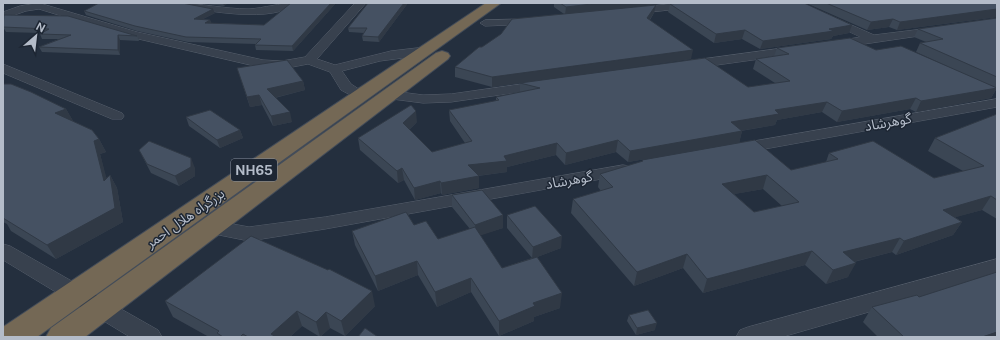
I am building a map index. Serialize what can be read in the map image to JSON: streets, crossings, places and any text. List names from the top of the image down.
{
  "streets": {
    "highway": ["NH65", "بزرگراه هلال احمر"],
    "street": ["گوهرشاد"]
  },
  "crossings": [
    ["گوهرشاد", "بزرگراه هلال احمر"]
  ],
  "north": "top right"
}
